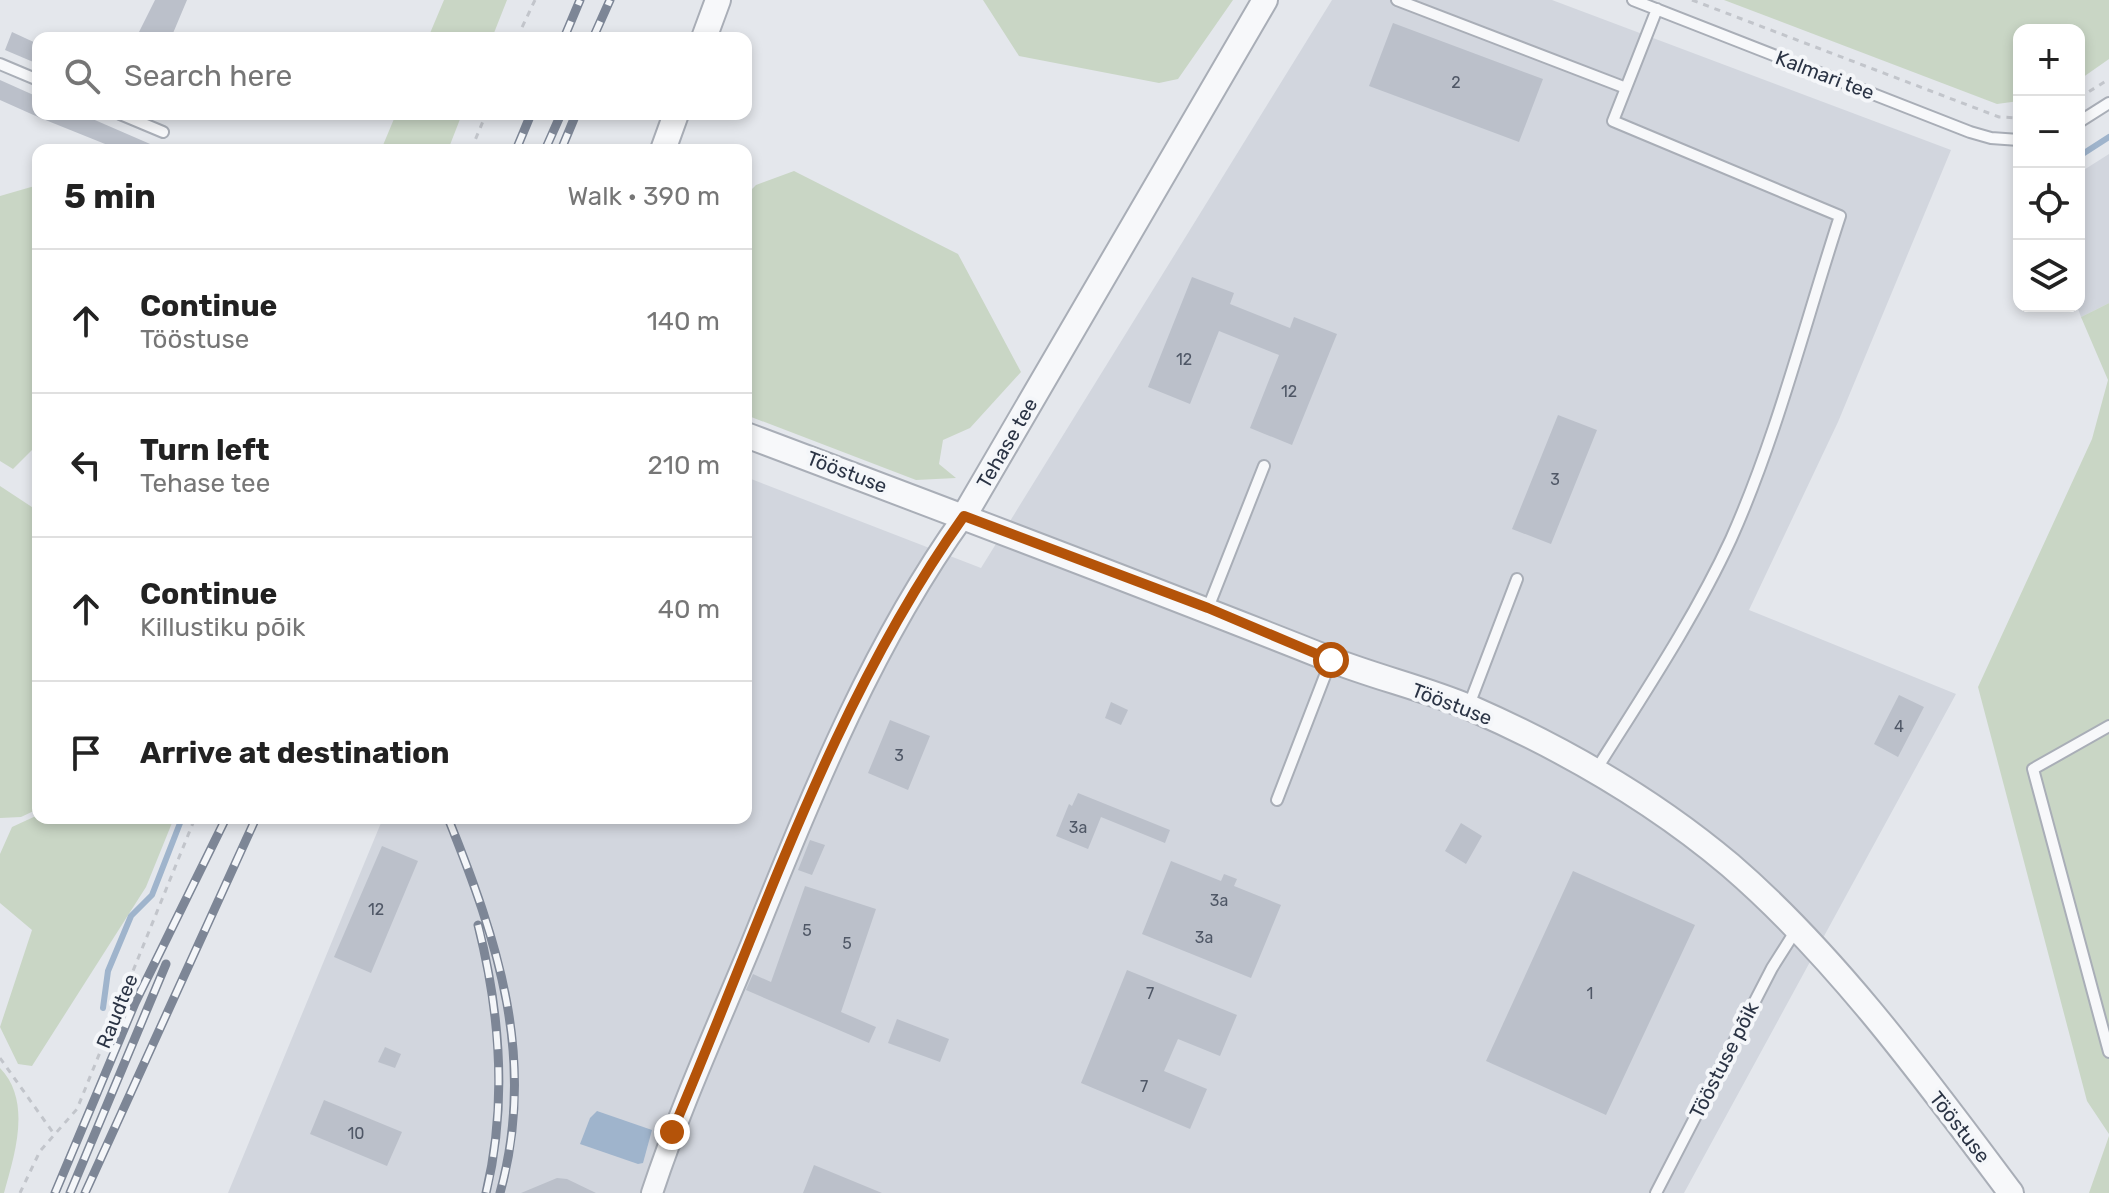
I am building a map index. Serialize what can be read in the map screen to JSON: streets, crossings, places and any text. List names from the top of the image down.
{
  "streets": {
    "street": ["Tehase tee", "Tööstuse"],
    "lane": ["Kalmari tee", "Tööstuse põik"],
    "path": ["Raudtee"]
  },
  "crossings": [
    ["Tehase tee", "Tööstuse"],
    ["Tööstuse", "Tööstuse põik"]
  ],
  "house_numbers": [
    "2",
    "12",
    "12",
    "3",
    "4",
    "3",
    "3a",
    "3a",
    "12",
    "5",
    "3a",
    "5",
    "7",
    "1",
    "7",
    "10"
  ],
  "page": {
    "map_buttons": ["+", "−"],
    "search": "Search here",
    "heading": ["5 min", "Walk · 390 m"],
    "list": [
      ["Continue", "Tööstuse", "140 m"],
      ["Turn left", "Tehase tee", "210 m"],
      ["Continue", "Killustiku põik", "40 m"],
      "Arrive at destination"
    ]
  }
}
